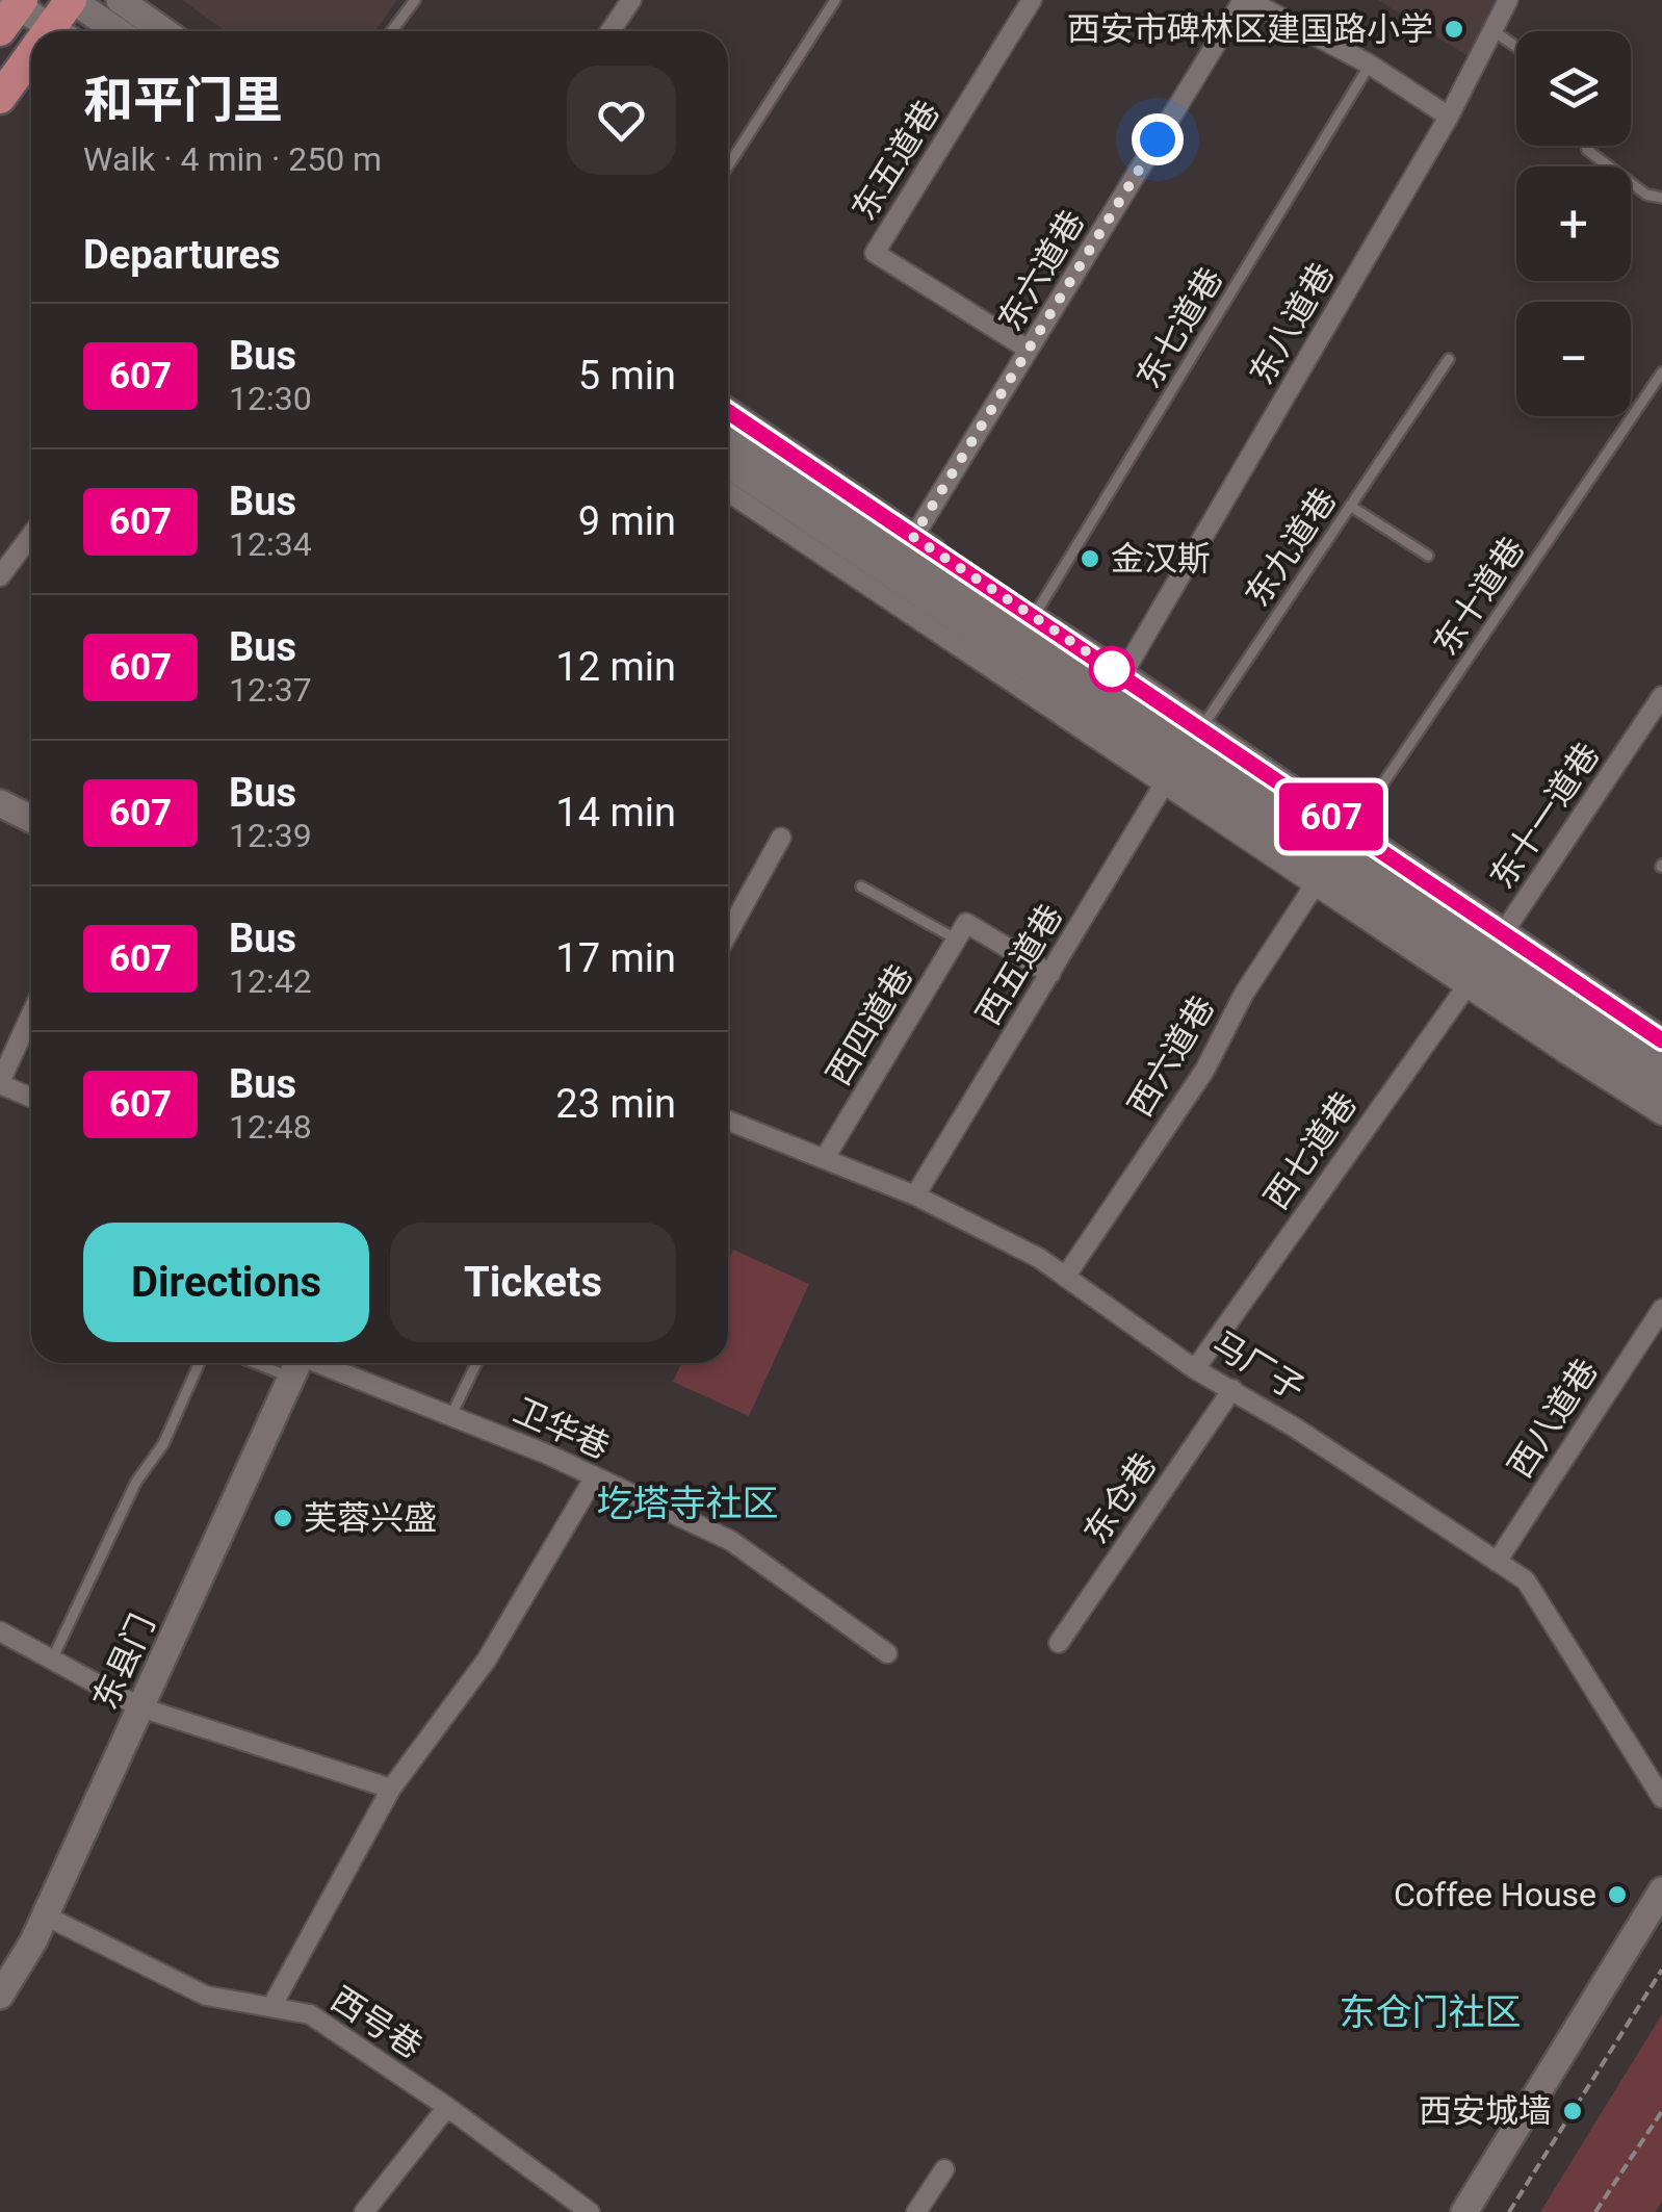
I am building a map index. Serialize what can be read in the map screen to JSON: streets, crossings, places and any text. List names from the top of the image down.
{
  "streets": {
    "main road": ["东县门"],
    "street": [
      "东五道巷",
      "东六道巷",
      "东八道巷",
      "东十一道巷",
      "西五道巷",
      "西四道巷",
      "西六道巷",
      "西七道巷",
      "马厂子",
      "西八道巷",
      "卫华巷",
      "东仓巷",
      "西号巷"
    ],
    "lane": ["东七道巷", "东九道巷", "东十道巷"]
  },
  "crossings": [
    ["东五道巷", "东六道巷"],
    ["东九道巷", "西五道巷"],
    ["东十道巷", "西六道巷"],
    ["东十一道巷", "西七道巷"],
    ["西五道巷", "马厂子"],
    ["西四道巷", "马厂子"],
    ["西六道巷", "马厂子"],
    ["西七道巷", "马厂子"],
    ["马厂子", "西八道巷"],
    ["马厂子", "东仓巷"],
    ["东县门", "西号巷"]
  ],
  "districts": ["圪塔寺社区", "东仓门社区"],
  "places": [
    "西安市碑林区建国路小学",
    "金汉斯",
    "芙蓉兴盛",
    "Coffee House",
    "西安城墙"
  ],
  "lines": ["bus line 607"],
  "page": {
    "on_map": "607",
    "map_buttons": ["+", "−"],
    "heading": [
      ["和平门里", "Walk · 4 min · 250 m"],
      "Departures"
    ],
    "list": [
      {
        "mark": "607",
        "name": "Bus",
        "note": "12:30",
        "value": "5 min"
      },
      {
        "mark": "607",
        "name": "Bus",
        "note": "12:34",
        "value": "9 min"
      },
      {
        "mark": "607",
        "name": "Bus",
        "note": "12:37",
        "value": "12 min"
      },
      {
        "mark": "607",
        "name": "Bus",
        "note": "12:39",
        "value": "14 min"
      },
      {
        "mark": "607",
        "name": "Bus",
        "note": "12:42",
        "value": "17 min"
      },
      {
        "mark": "607",
        "name": "Bus",
        "note": "12:48",
        "value": "23 min"
      }
    ],
    "buttons": ["Directions", "Tickets"]
  }
}
